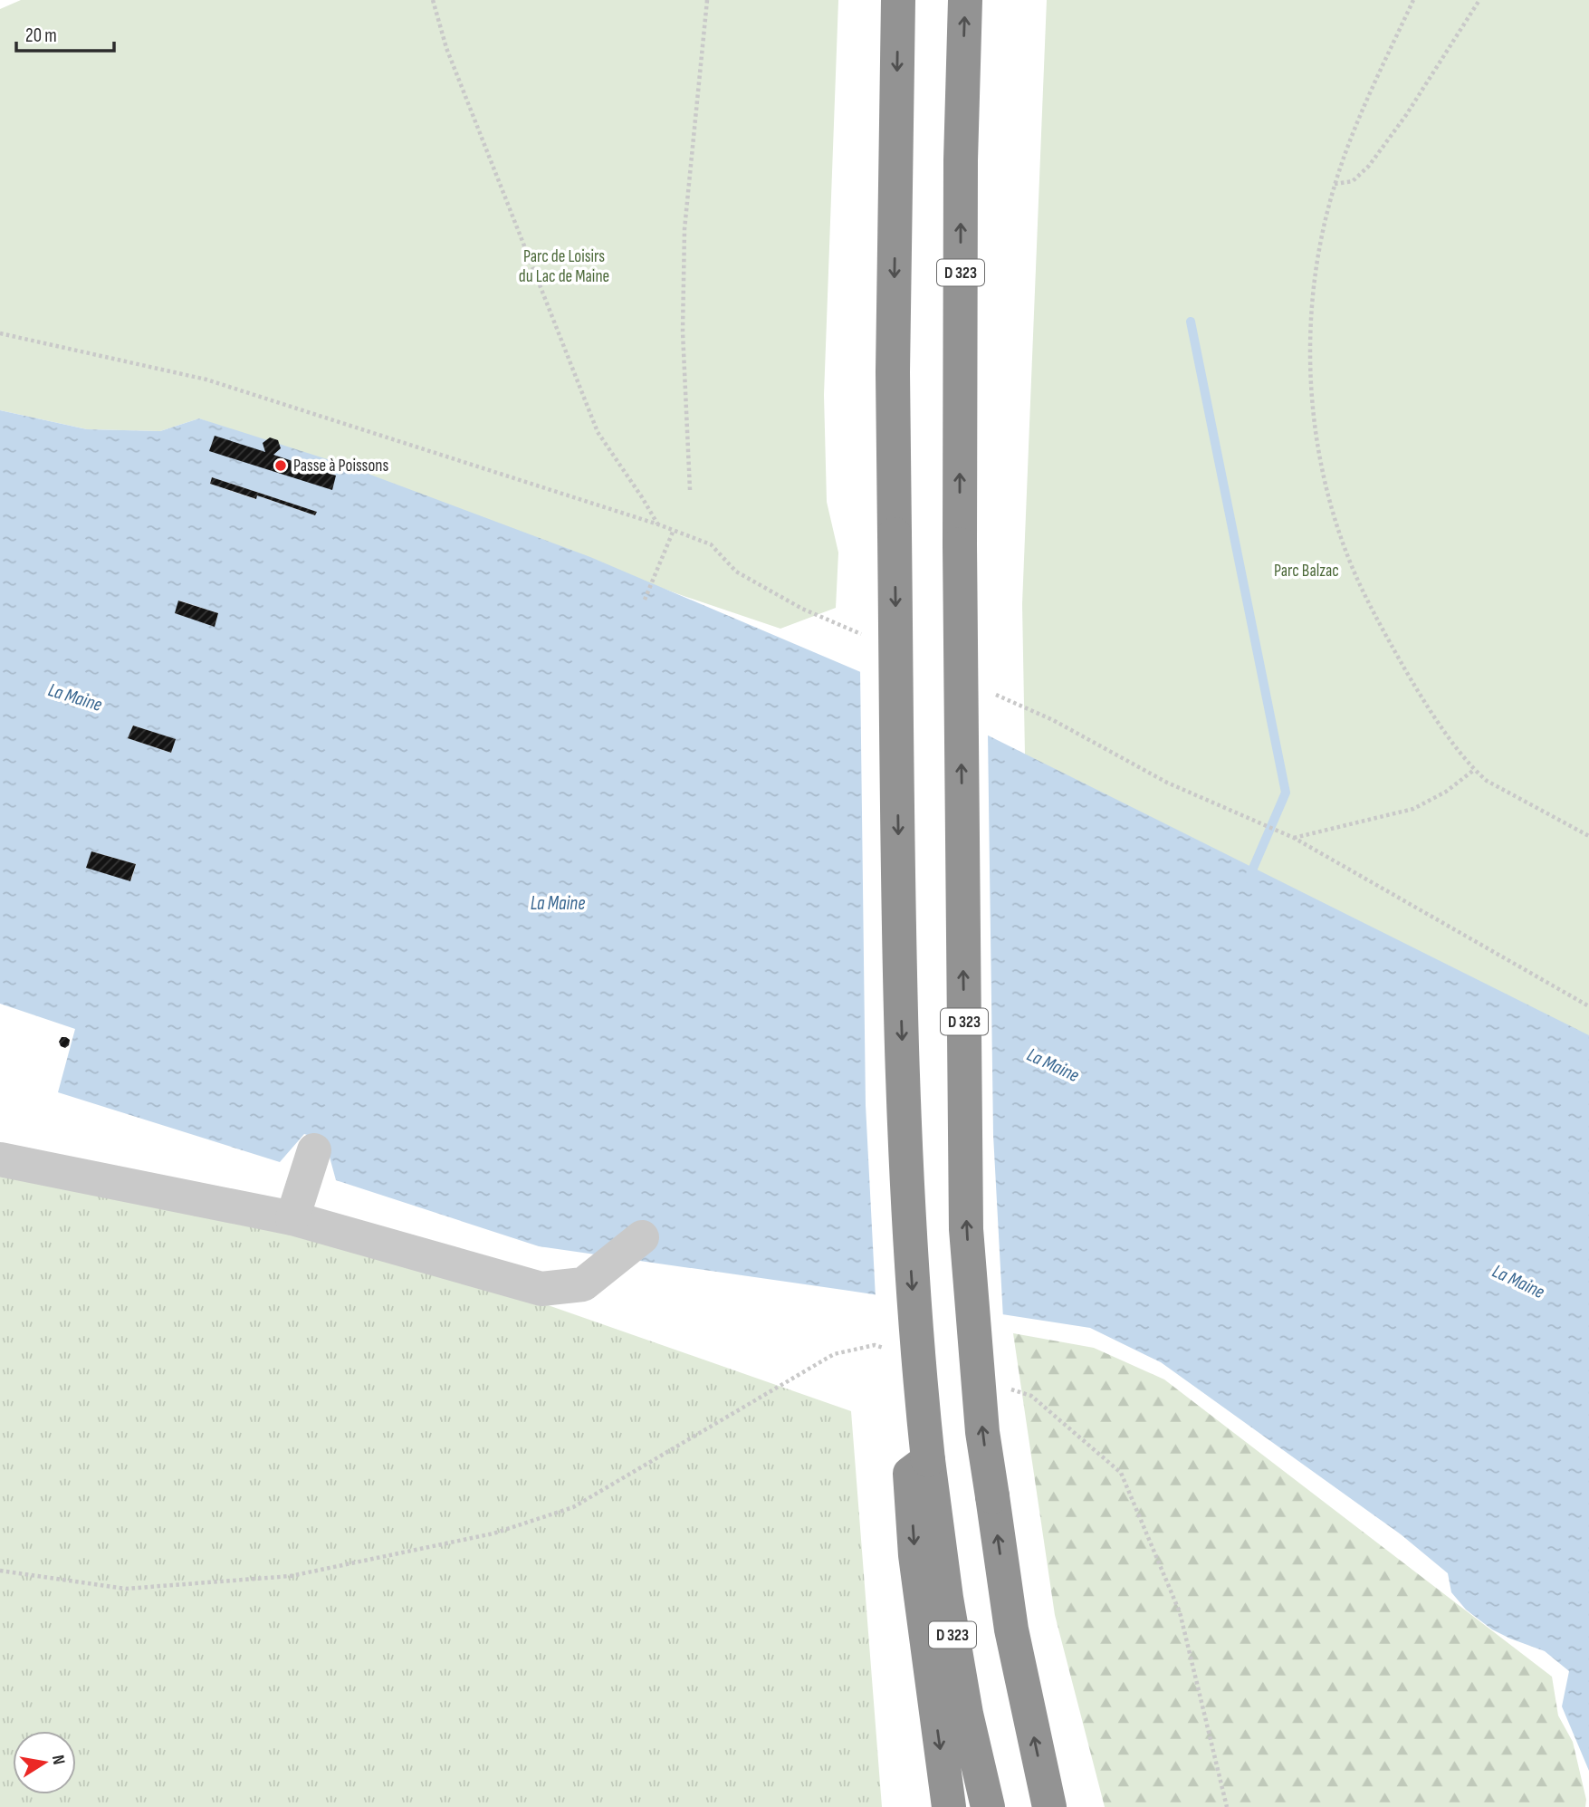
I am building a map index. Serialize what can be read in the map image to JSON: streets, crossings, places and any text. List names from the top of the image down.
{
  "streets": {
    "highway": ["D 323"]
  },
  "water": ["La Maine"],
  "parks": ["Parc de Loisirs du Lac de Maine", "Parc Balzac"],
  "places": ["Passe à Poissons"],
  "scale_bar": "20 m",
  "north": "right"
}
